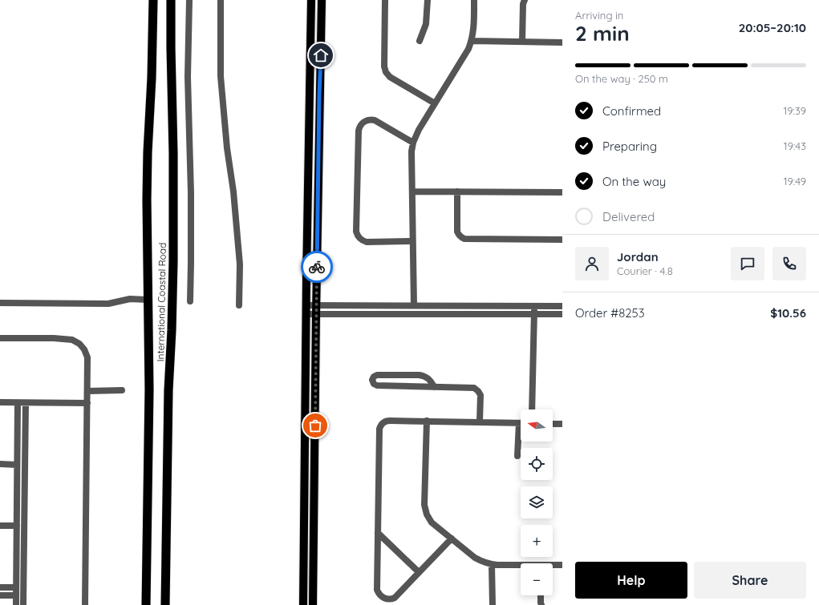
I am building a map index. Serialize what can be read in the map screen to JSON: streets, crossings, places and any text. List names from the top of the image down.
{
  "streets": {
    "highway": ["International Coastal Road"]
  },
  "north": "left",
  "page": {
    "heading": ["2 min", "Arriving in", "20:05–20:10"],
    "panel": [
      "Jordan",
      "Courier · 4.8",
      "Order #8253",
      "$10.56"
    ],
    "bar": "On the way · 250 m",
    "list": [
      ["Confirmed", "19:39"],
      ["Preparing", "19:43"],
      ["On the way", "19:49"],
      "Delivered"
    ],
    "map_buttons": ["+", "−"],
    "buttons": ["Help", "Share"]
  }
}
